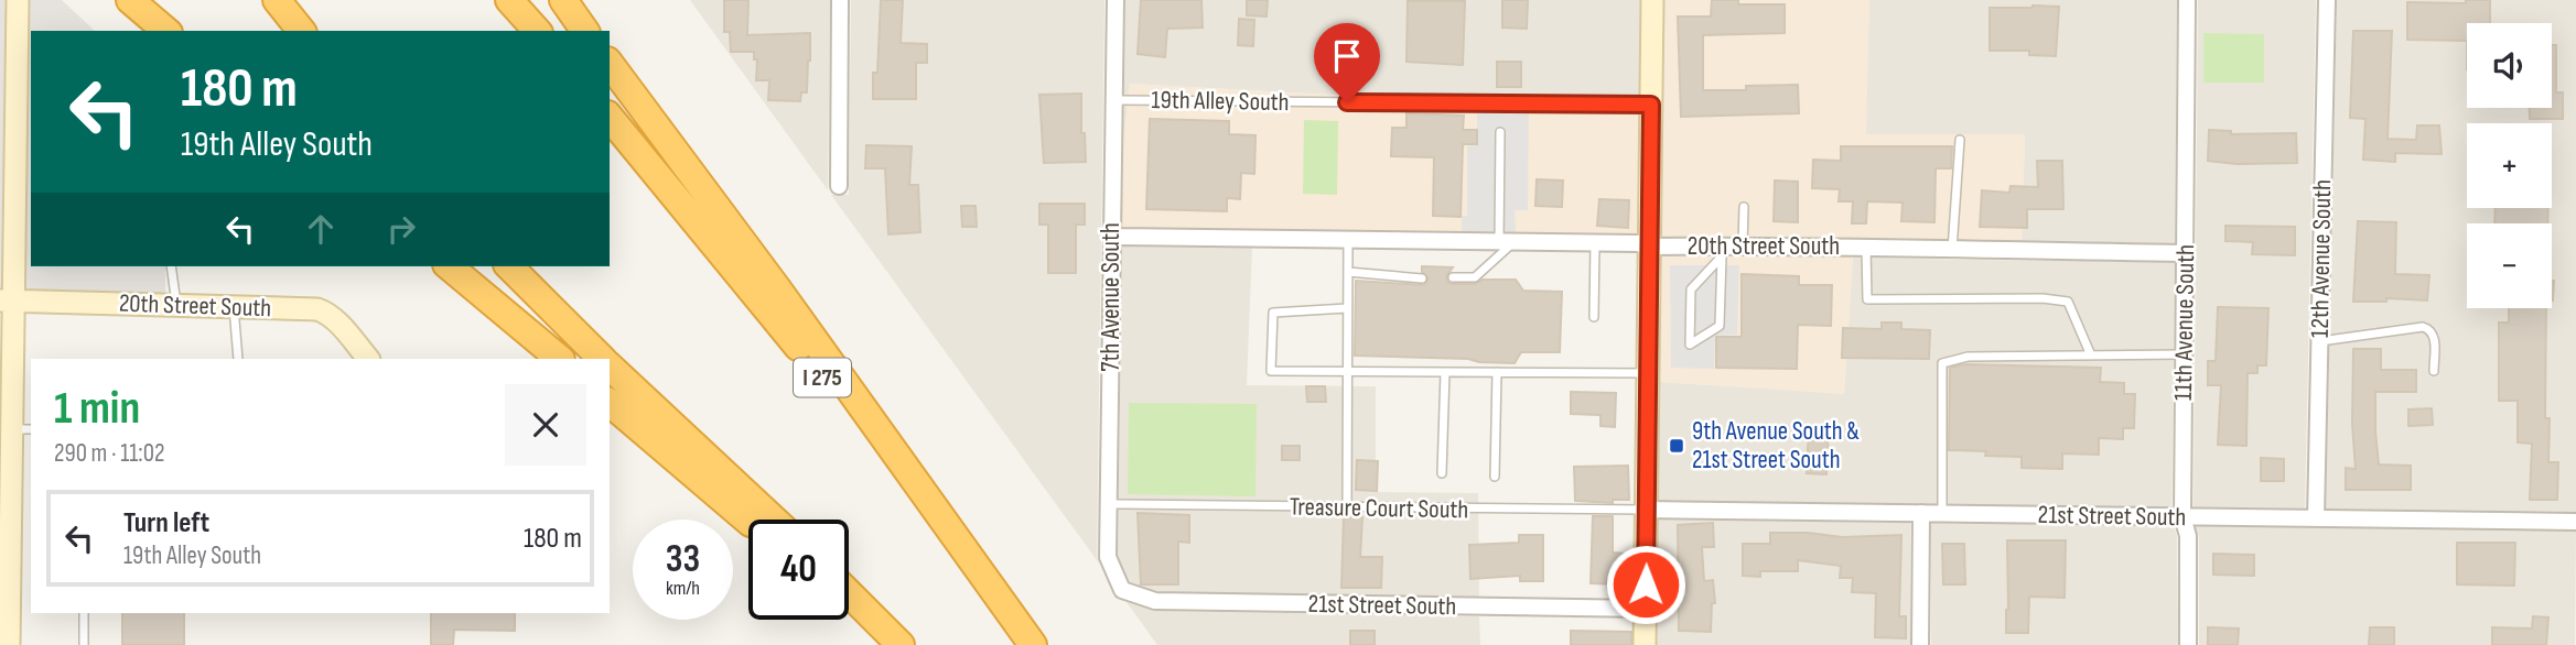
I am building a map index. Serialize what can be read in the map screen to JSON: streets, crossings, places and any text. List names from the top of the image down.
{
  "streets": {
    "highway": ["I 275"],
    "street": [
      "20th Street South",
      "12th Avenue South",
      "7th Avenue South",
      "11th Avenue South",
      "21st Street South"
    ],
    "lane": ["19th Alley South", "Treasure Court South"]
  },
  "crossings": [
    ["19th Alley South", "7th Avenue South"],
    ["20th Street South", "7th Avenue South"],
    ["20th Street South", "11th Avenue South"],
    ["12th Avenue South", "21st Street South"],
    ["7th Avenue South", "Treasure Court South"],
    ["7th Avenue South", "21st Street South"],
    ["11th Avenue South", "21st Street South"],
    ["Treasure Court South", "21st Street South"]
  ],
  "places": {
    "transit": ["9th Avenue South & 21st Street South"]
  },
  "page": {
    "map_buttons": ["+", "−"],
    "turn": ["180 m", "19th Alley South"],
    "heading": ["1 min", "290 m · 11:02"],
    "list": [
      {
        "name": "Turn left",
        "note": "19th Alley South",
        "value": "180 m"
      }
    ],
    "speed": "33 km/h",
    "limit": "40"
  }
}
